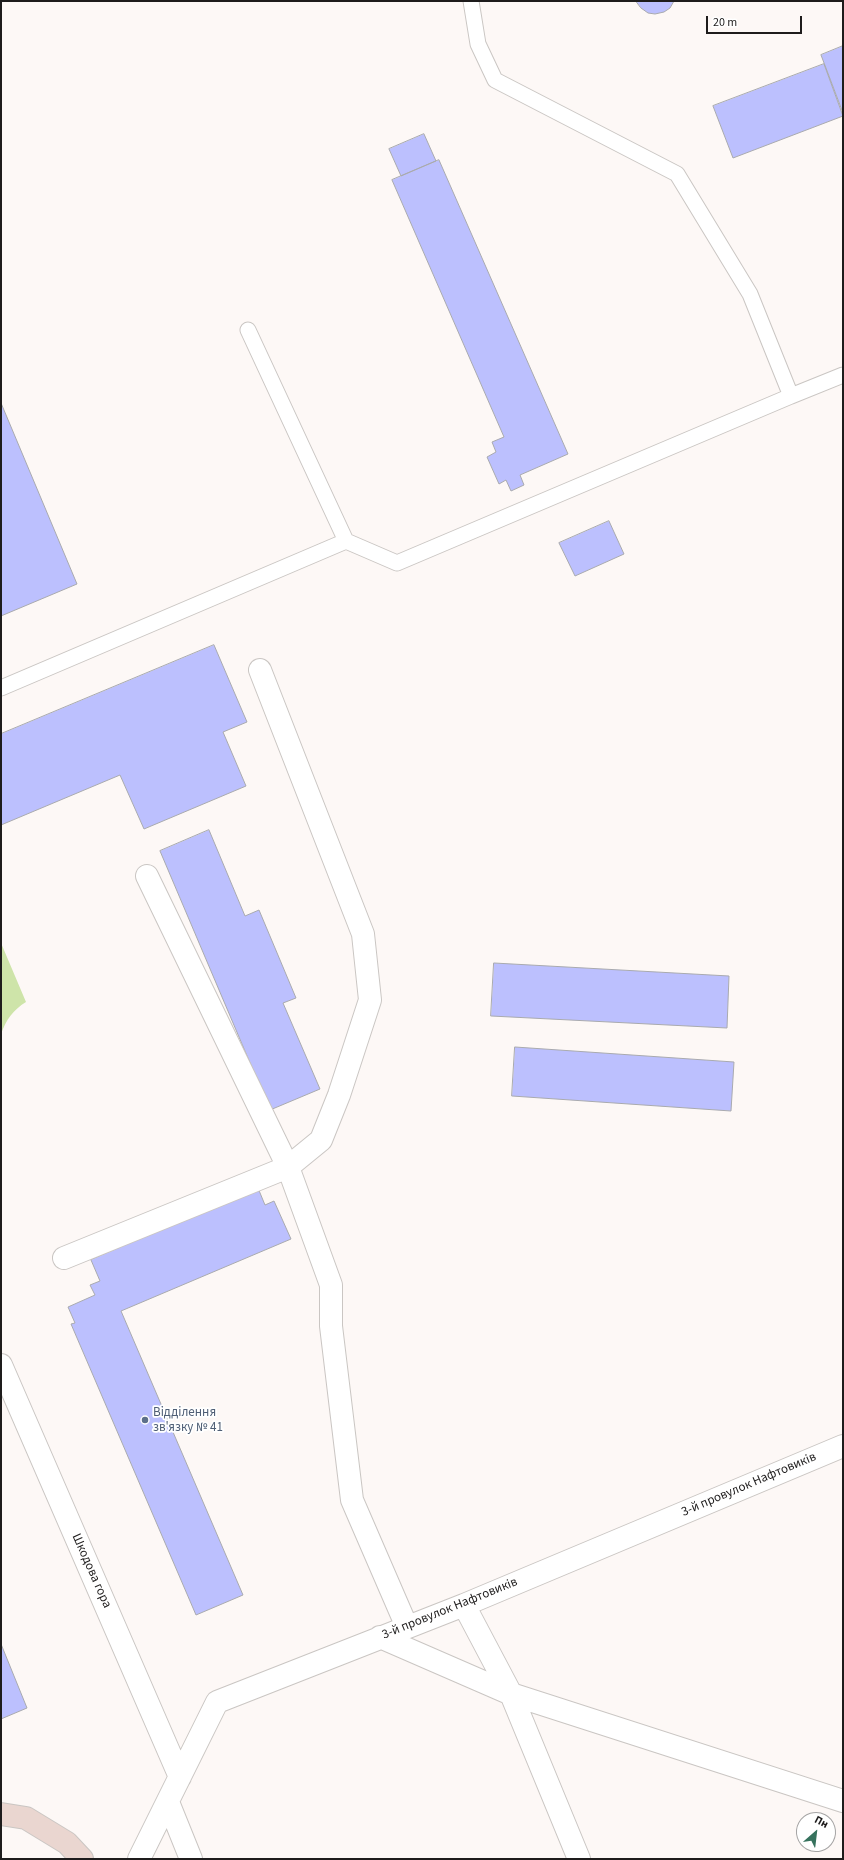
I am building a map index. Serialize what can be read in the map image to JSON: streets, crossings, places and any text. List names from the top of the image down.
{
  "streets": {
    "street": ["3-й провулок Нафтовиків", "Шкодова гора"]
  },
  "crossings": [
    ["3-й провулок Нафтовиків", "Шкодова гора"]
  ],
  "places": ["Відділення зв'язку № 41"],
  "scale_bar": "20 m",
  "north": "top right"
}
